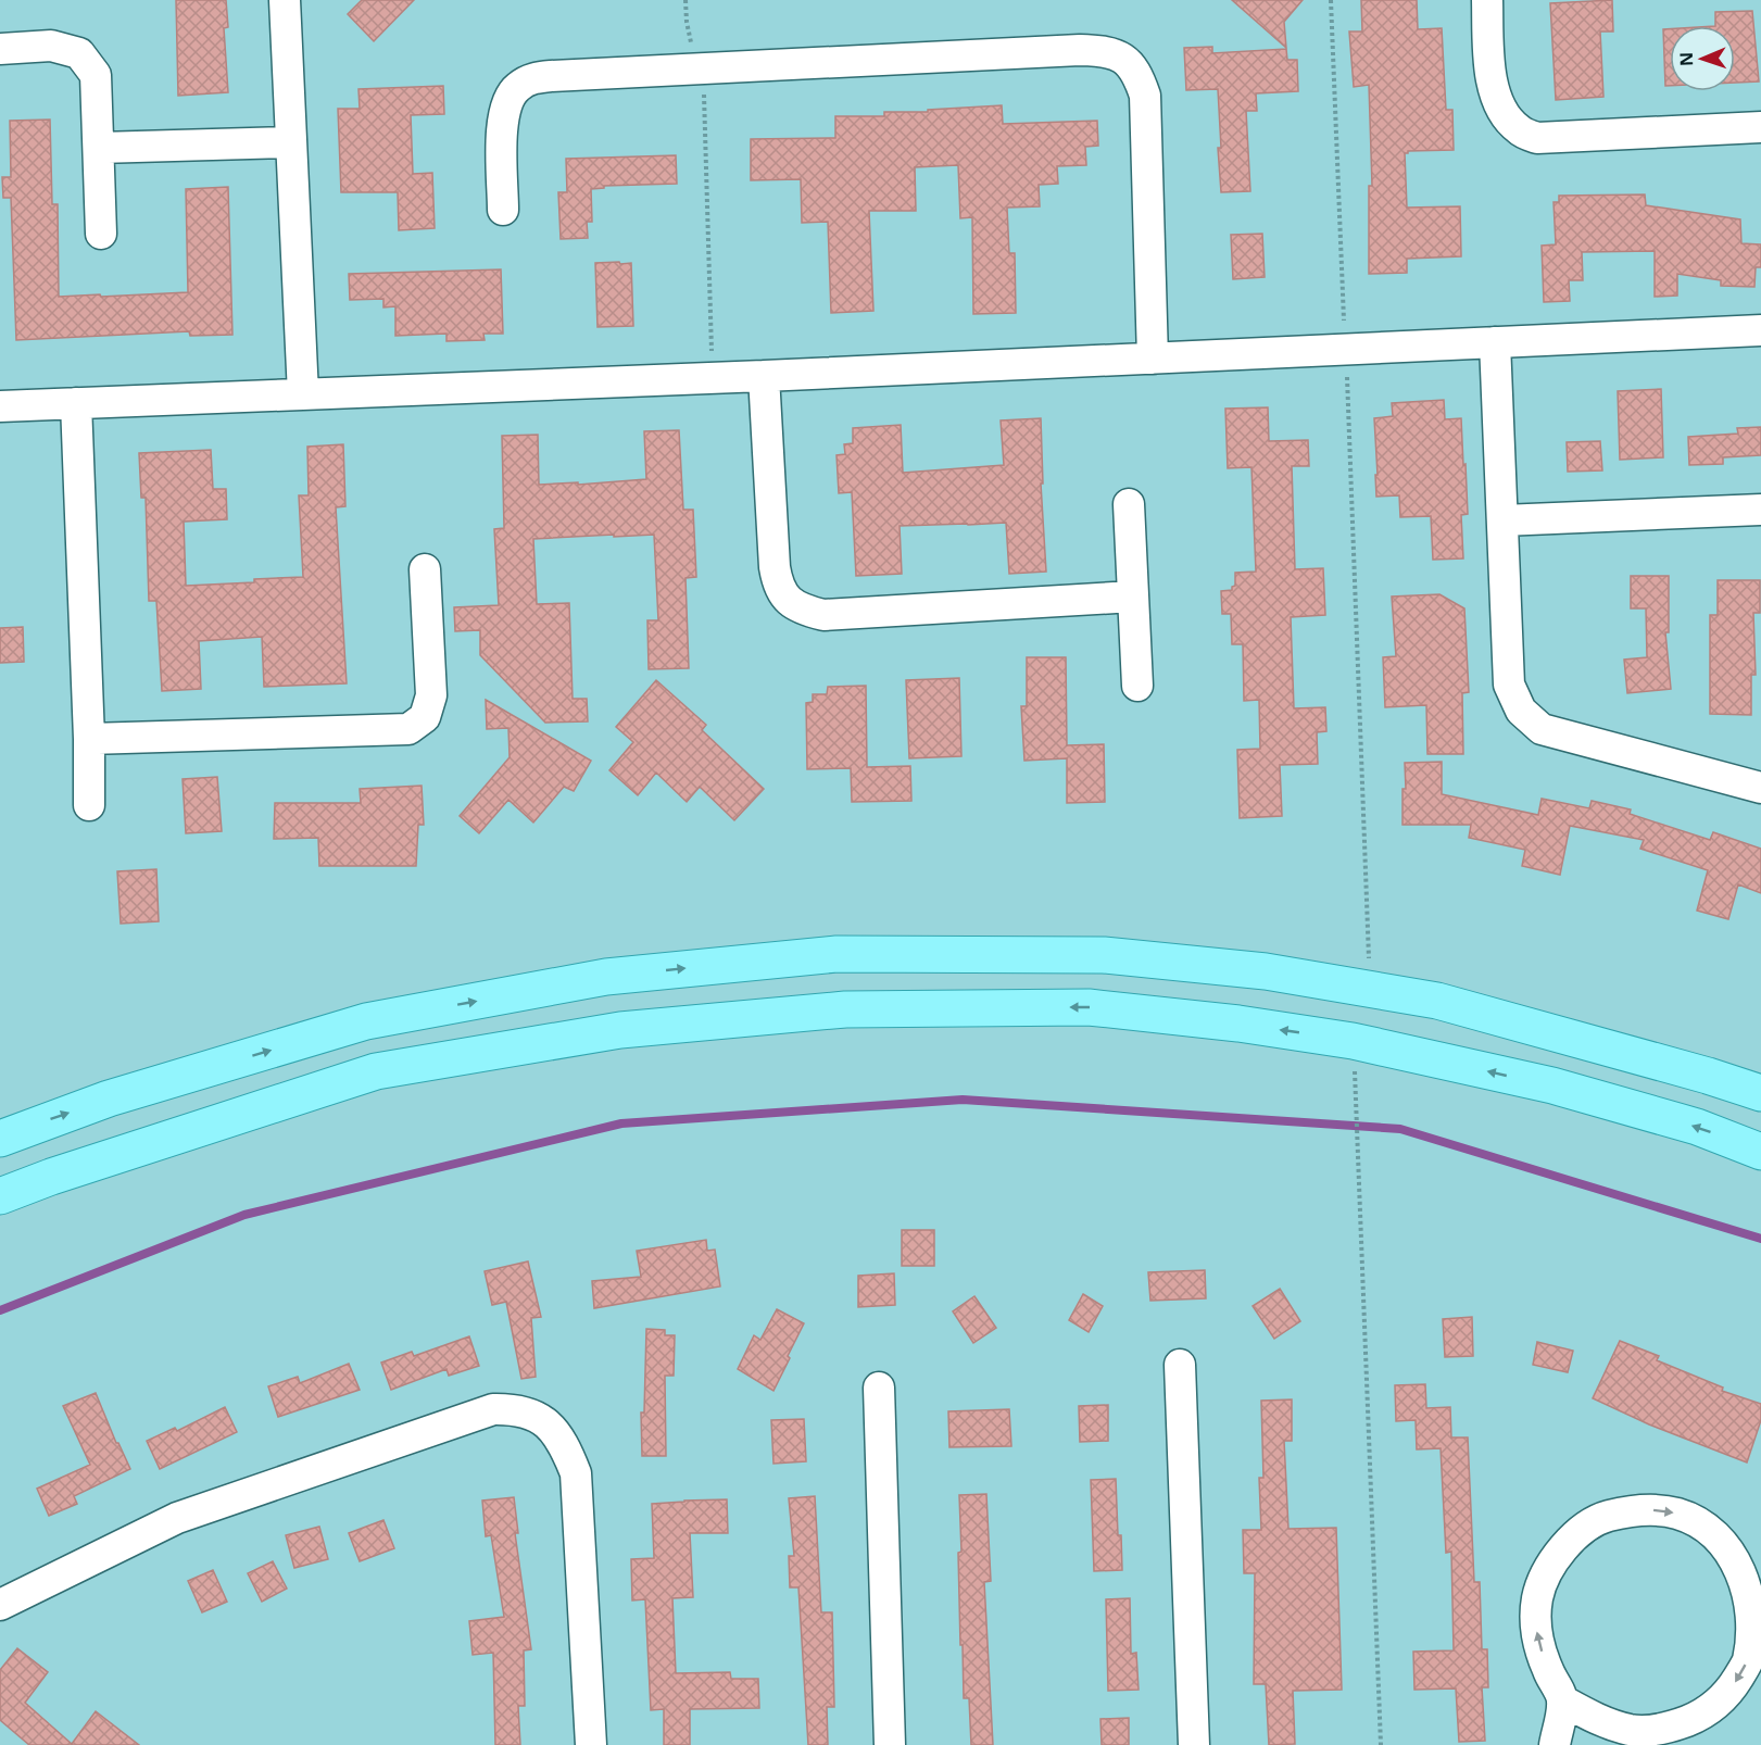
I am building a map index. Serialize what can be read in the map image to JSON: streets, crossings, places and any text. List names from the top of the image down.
{
  "north": "left"
}
